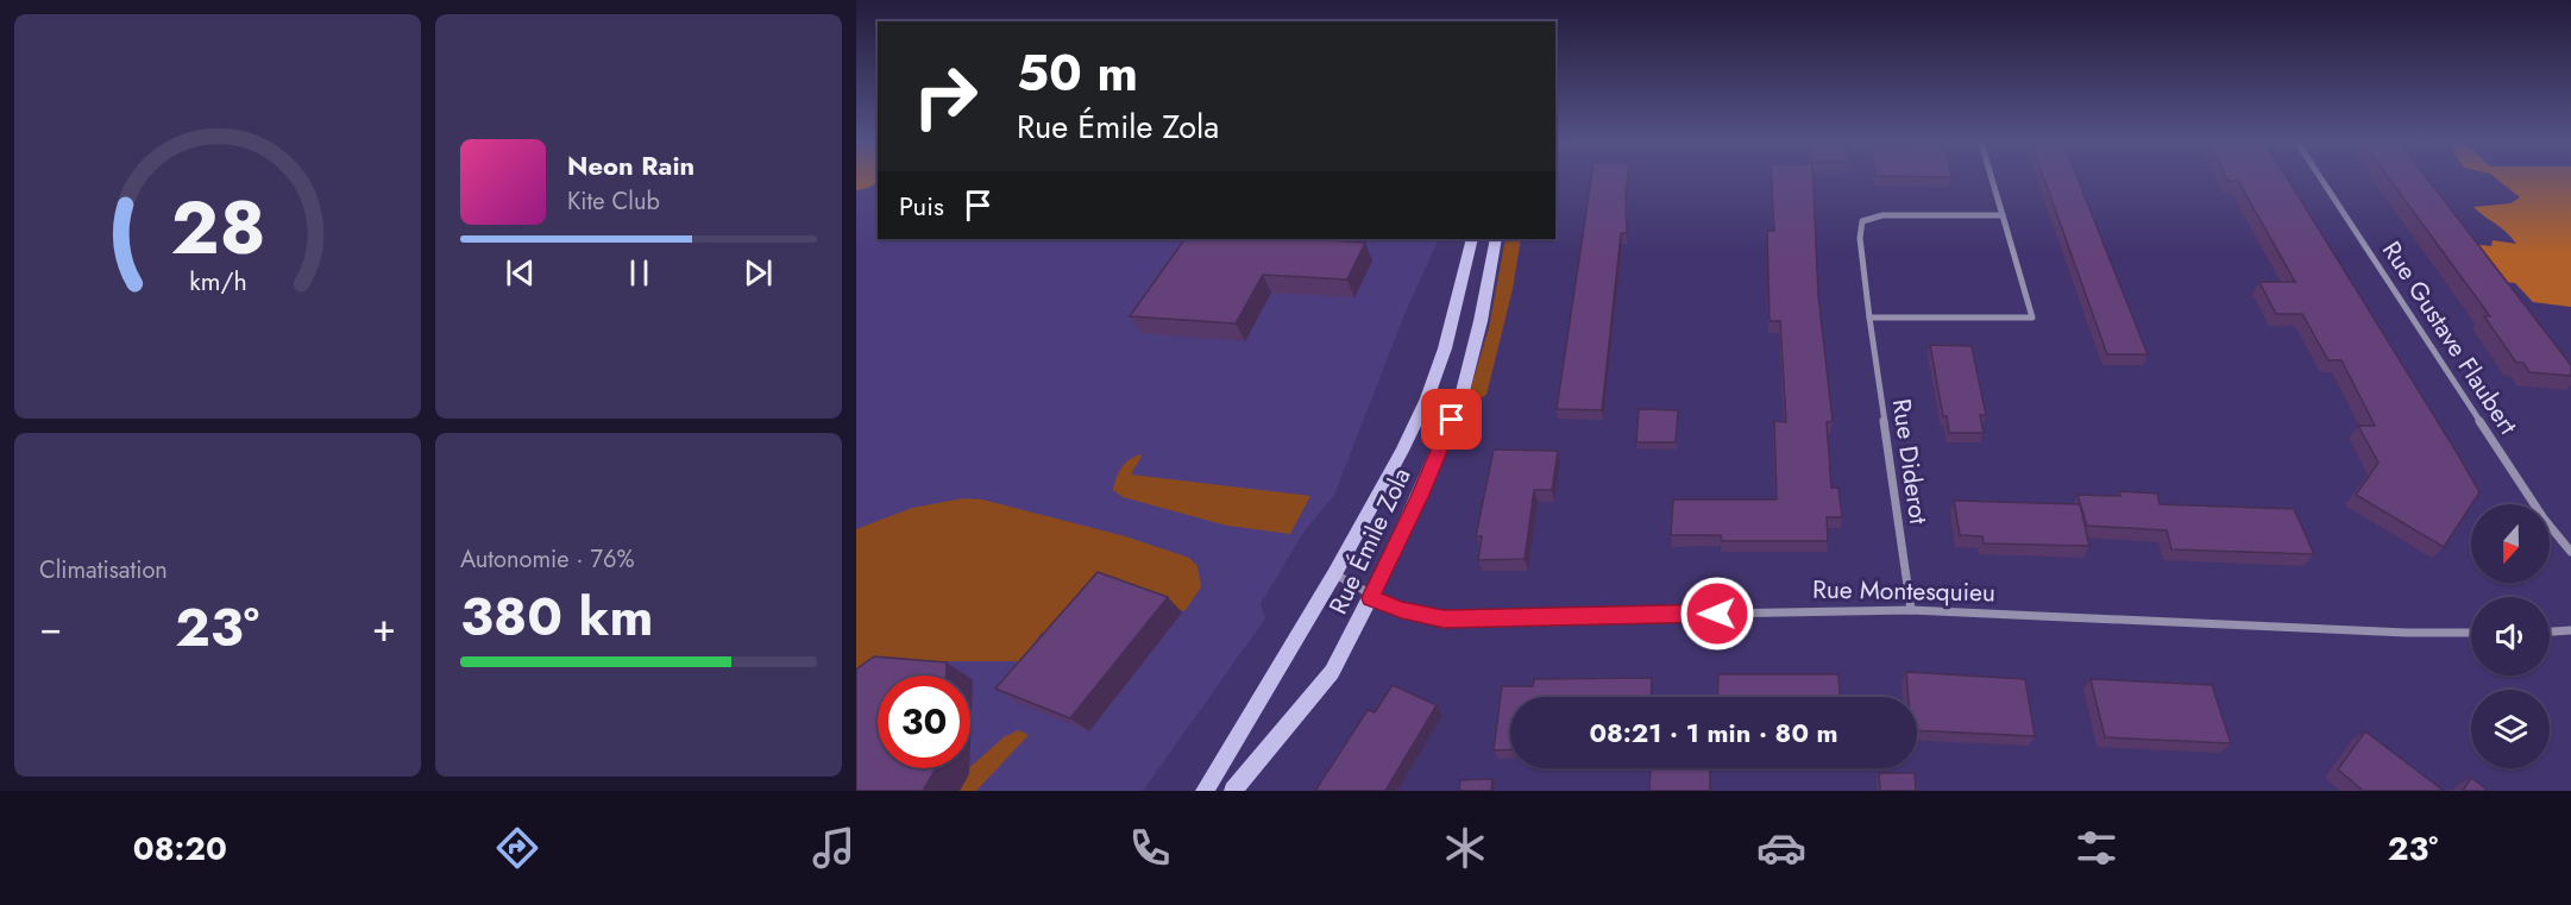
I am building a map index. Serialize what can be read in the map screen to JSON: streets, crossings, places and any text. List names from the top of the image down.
{
  "streets": {
    "street": [
      "Rue Gustave Flaubert",
      "Rue Diderot",
      "Rue Émile Zola",
      "Rue Montesquieu"
    ]
  },
  "crossings": [
    ["Rue Diderot", "Rue Montesquieu"],
    ["Rue Émile Zola", "Rue Montesquieu"]
  ],
  "north": "bottom",
  "page": {
    "turn": ["50 m", "Rue Émile Zola"],
    "song": ["Neon Rain", "Kite Club"],
    "then": "Puis",
    "tile": [
      "Climatisation",
      ["Autonomie · 76%", "380 km"]
    ],
    "heat": ["−", "23°", "+"],
    "limit": "30",
    "trip": "08:21 · 1 min · 80 m",
    "tabs": ["08:20", "23°"],
    "gauge": ["28", "km/h"]
  }
}
